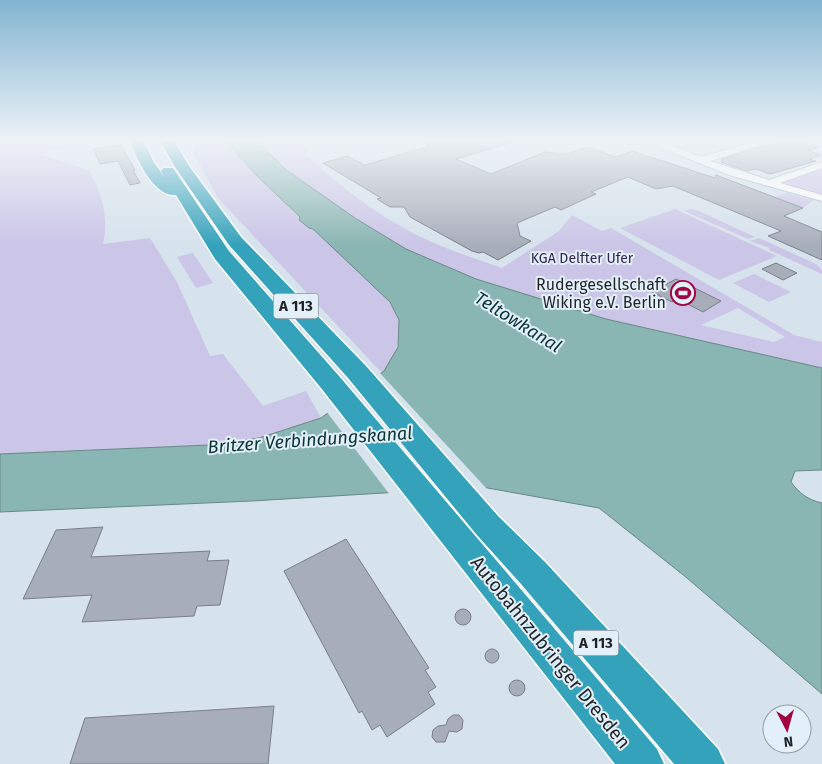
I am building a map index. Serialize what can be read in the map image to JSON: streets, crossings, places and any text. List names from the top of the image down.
{
  "streets": {
    "highway": ["A 113", "Autobahnzubringer Dresden"]
  },
  "crossings": [
    ["A 113", "Autobahnzubringer Dresden"]
  ],
  "water": ["Teltowkanal", "Britzer Verbindungskanal"],
  "parks": ["KGA Delfter Ufer"],
  "places": {
    "sports": ["Rudergesellschaft Wiking e.V. Berlin"]
  },
  "north": "bottom"
}
